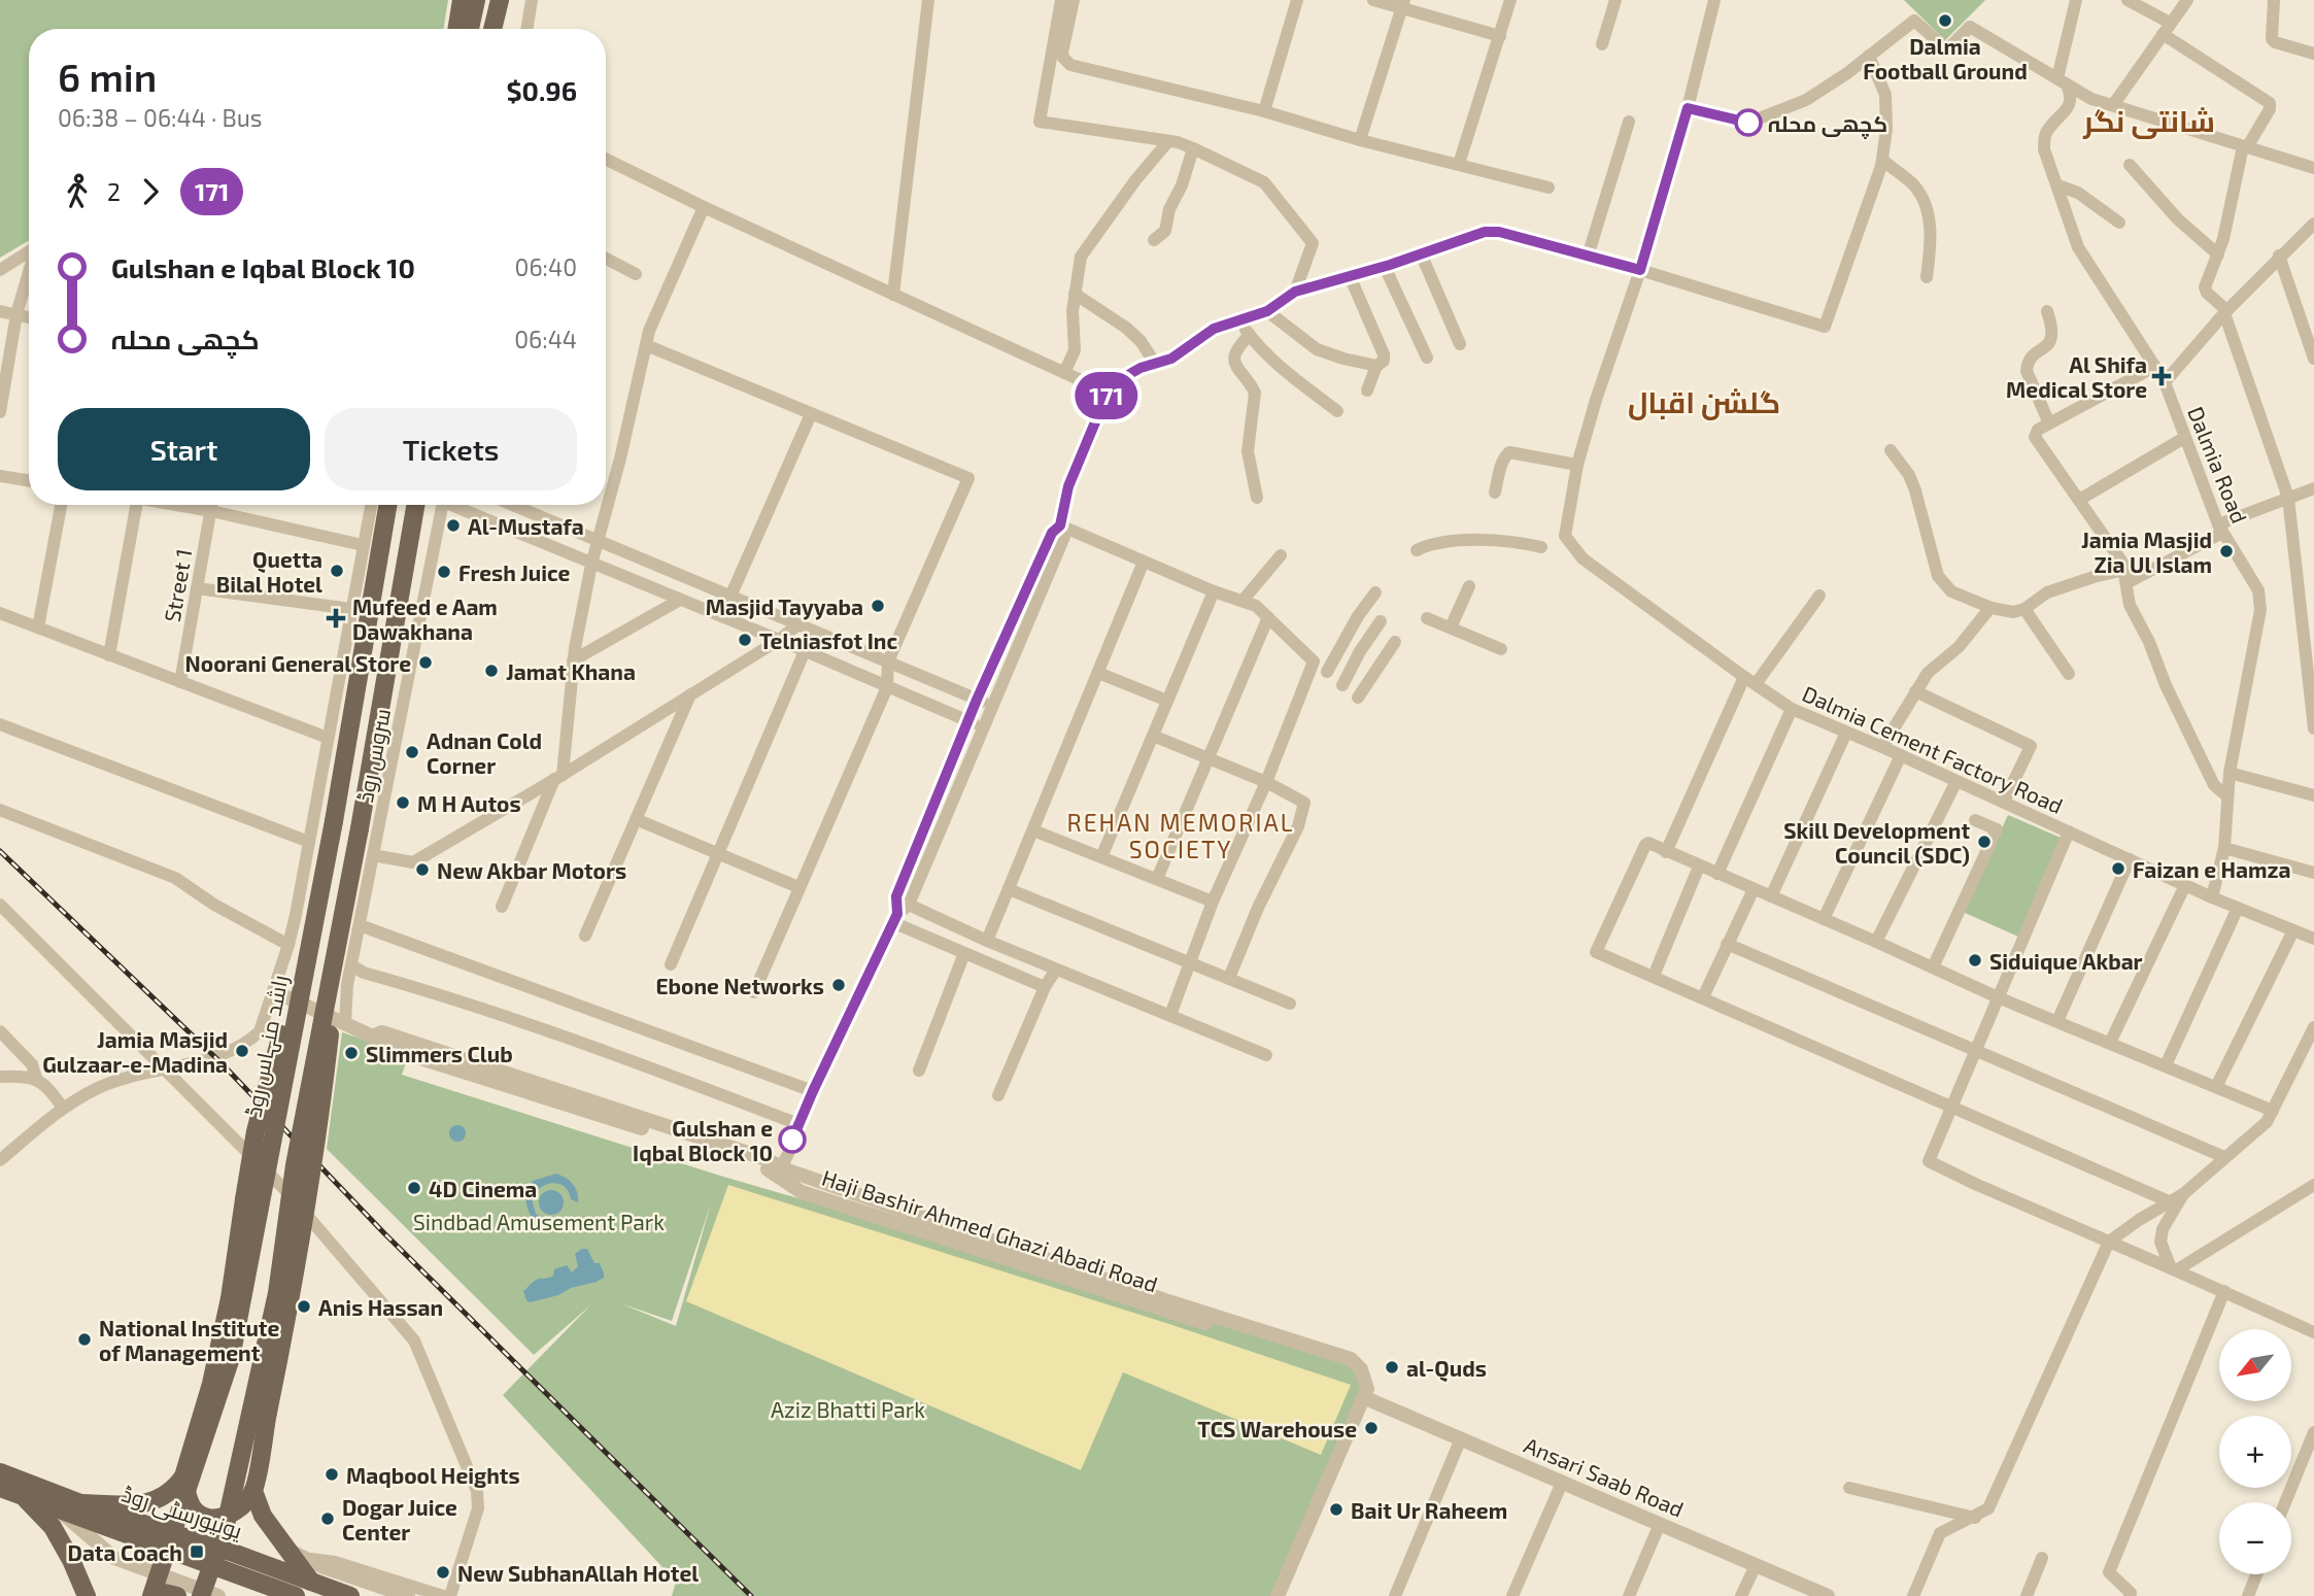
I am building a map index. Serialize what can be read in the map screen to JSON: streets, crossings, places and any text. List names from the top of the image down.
{
  "streets": {
    "main road": ["راشد منہاس روڈ", "یونیورسٹی روڈ"],
    "street": [
      "Dalmia Road",
      "Street 1",
      "Dalmia Cement Factory Road",
      "سروس روڈ",
      "Haji Bashir Ahmed Ghazi Abadi Road",
      "Ansari Saab Road"
    ]
  },
  "crossings": [
    ["Dalmia Road", "Dalmia Cement Factory Road"],
    ["سروس روڈ", "Haji Bashir Ahmed Ghazi Abadi Road"],
    ["Haji Bashir Ahmed Ghazi Abadi Road", "Ansari Saab Road"]
  ],
  "districts": ["شانتی نگر", "گلشن اقبال", "REHAN MEMORIAL SOCIETY"],
  "parks": ["Sindbad Amusement Park", "Aziz Bhatti Park"],
  "places": {
    "other": [
      "Dalmia Football Ground",
      "کچھی محلہ",
      "Al-Mustafa",
      "Jamia Masjid Zia Ul Islam",
      "Quetta Bilal Hotel",
      "Fresh Juice",
      "Masjid Tayyaba",
      "Telniasfot Inc",
      "Noorani General Store",
      "Jamat Khana",
      "Adnan Cold Corner",
      "M H Autos",
      "Skill Development Council (SDC)",
      "Faizan e Hamza",
      "New Akbar Motors",
      "Siduique Akbar",
      "Ebone Networks",
      "Jamia Masjid Gulzaar-e-Madina",
      "Slimmers Club",
      "Gulshan e Iqbal Block 10",
      "4D Cinema",
      "Anis Hassan",
      "National Institute of Management",
      "al-Quds",
      "TCS Warehouse",
      "Maqbool Heights",
      "Bait Ur Raheem",
      "Dogar Juice Center",
      "New SubhanAllah Hotel"
    ],
    "health": ["Al Shifa Medical Store", "Mufeed e Aam Dawakhana"],
    "transit": ["Data Coach"]
  },
  "lines": ["bus line 171"],
  "north": "bottom left",
  "page": {
    "on_map": "171",
    "heading": ["6 min", "06:38 – 06:44 · Bus", "$0.96"],
    "legs": ["2", "171"],
    "list": [
      {
        "name": "Gulshan e Iqbal Block 10",
        "value": "06:40"
      },
      {
        "name": "کچھی محلہ",
        "value": "06:44"
      }
    ],
    "buttons": ["Start", "Tickets"],
    "map_buttons": ["+", "−"]
  }
}
